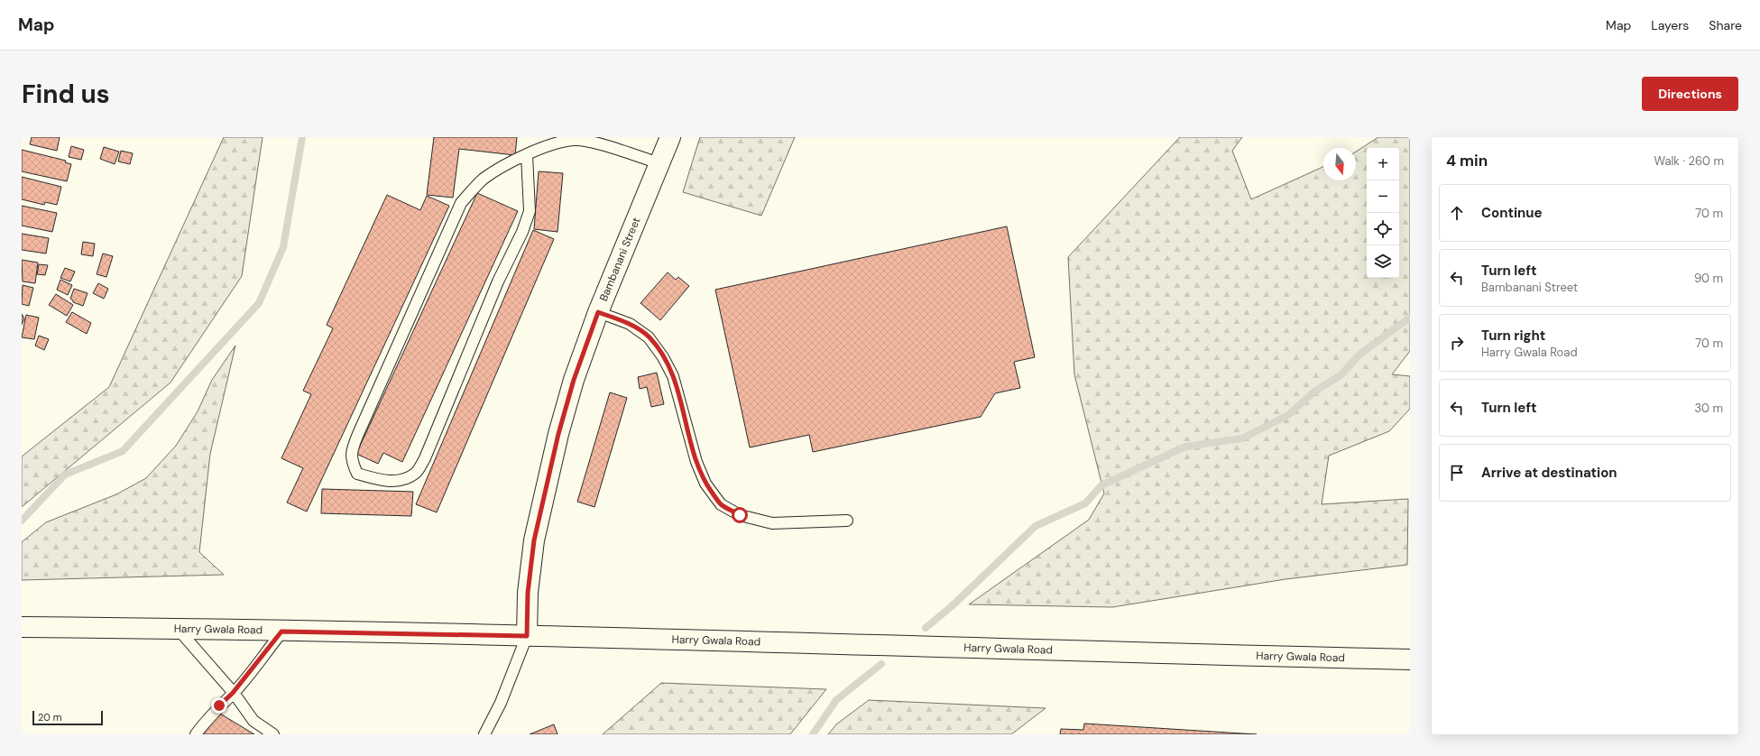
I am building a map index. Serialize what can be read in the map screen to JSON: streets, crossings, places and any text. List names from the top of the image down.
{
  "streets": {
    "main road": ["Bambanani Street", "Harry Gwala Road"]
  },
  "crossings": [
    ["Bambanani Street", "Harry Gwala Road"]
  ],
  "scale_bar": "20 m",
  "north": "bottom",
  "page": {
    "header": "Map",
    "nav": ["Map", "Layers", "Share"],
    "buttons": "Directions",
    "title": "Find us",
    "heading": ["4 min", "Walk · 260 m"],
    "map_buttons": ["+", "−"],
    "list": [
      ["Continue", "70 m"],
      ["Turn left", "Bambanani Street", "90 m"],
      ["Turn right", "Harry Gwala Road", "70 m"],
      ["Turn left", "30 m"],
      "Arrive at destination"
    ],
    "scale": "20 m"
  }
}
